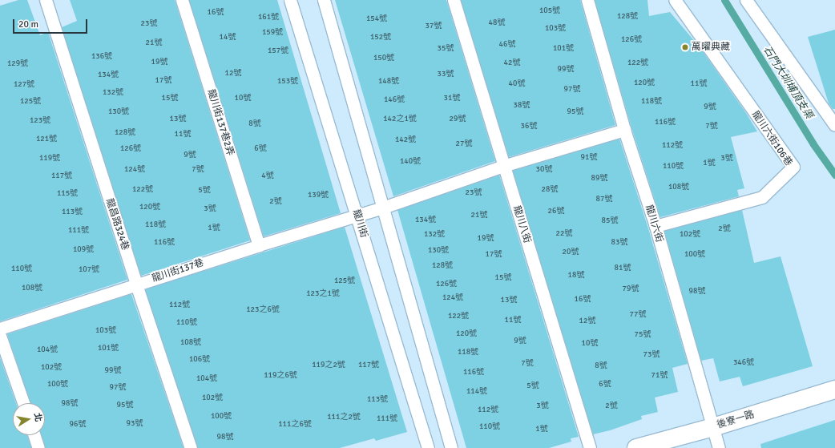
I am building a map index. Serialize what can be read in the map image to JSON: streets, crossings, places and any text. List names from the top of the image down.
{
  "streets": {
    "street": ["後寮一路"],
    "lane": [
      "龍川街137巷2弄",
      "龍川六街106巷",
      "龍川街",
      "龍川六街",
      "龍昌路324巷",
      "龍川八街",
      "龍川街137巷"
    ]
  },
  "crossings": [
    ["龍川街137巷2弄", "龍川街137巷"],
    ["龍川六街106巷", "龍川六街"],
    ["龍川街", "龍川街137巷"],
    ["龍川六街", "龍川街137巷"],
    ["龍川六街", "後寮一路"],
    ["龍昌路324巷", "龍川街137巷"],
    ["龍川八街", "龍川街137巷"]
  ],
  "water": ["石門大圳埔頂支渠"],
  "places": ["萬曜典藏"],
  "house_numbers": [
    "105號",
    "16號",
    "128號",
    "161號",
    "154號",
    "48號",
    "23號",
    "37號",
    "103號",
    "159號",
    "14號",
    "152號",
    "126號",
    "21號",
    "46號",
    "35號",
    "101號",
    "157號",
    "136號",
    "150號",
    "19號",
    "42號",
    "122號",
    "129號",
    "99號",
    "12號",
    "33號",
    "134號",
    "17號",
    "153號",
    "148號",
    "120號",
    "40號",
    "11號",
    "127號",
    "97號",
    "132號",
    "15號",
    "10號",
    "31號",
    "146號",
    "125號",
    "118號",
    "38號",
    "9號",
    "130號",
    "95號",
    "13號",
    "142之1號",
    "29號",
    "123號",
    "116號",
    "8號",
    "36號",
    "7號",
    "128號",
    "11號",
    "121號",
    "142號",
    "27號",
    "112號",
    "126號",
    "6號",
    "9號",
    "91號",
    "119號",
    "3號",
    "140號",
    "1號",
    "110號",
    "124號",
    "7號",
    "30號",
    "117號",
    "4號",
    "89號",
    "108號",
    "122號",
    "28號",
    "5號",
    "23號",
    "115號",
    "139號",
    "87號",
    "2號",
    "120號",
    "3號",
    "26號",
    "113號",
    "21號",
    "134號",
    "85號",
    "118號",
    "1號",
    "2號",
    "111號",
    "22號",
    "132號",
    "102號",
    "19號",
    "116號",
    "83號",
    "109號",
    "130號",
    "20號",
    "17號",
    "100號",
    "128號",
    "81號",
    "110號",
    "107號",
    "18號",
    "15號",
    "125號",
    "126號",
    "108號",
    "79號",
    "98號",
    "123之1號",
    "124號",
    "16號",
    "13號",
    "112號",
    "123之6號",
    "77號",
    "122號",
    "11號",
    "12號",
    "110號",
    "103號",
    "120號",
    "75號",
    "9號",
    "108號",
    "10號",
    "101號",
    "104號",
    "118號",
    "73號",
    "106號",
    "346號",
    "7號",
    "119之2號",
    "117號",
    "8號",
    "102號",
    "99號",
    "116號",
    "119之6號",
    "71號",
    "104號",
    "100號",
    "6號",
    "5號",
    "97號",
    "114號",
    "102號",
    "113號",
    "98號",
    "95號",
    "3號",
    "2號",
    "112號",
    "100號",
    "111之2號",
    "111號",
    "93號",
    "96號",
    "111之6號",
    "110號",
    "1號",
    "98號"
  ],
  "scale_bar": "20 m",
  "north": "right"
}
